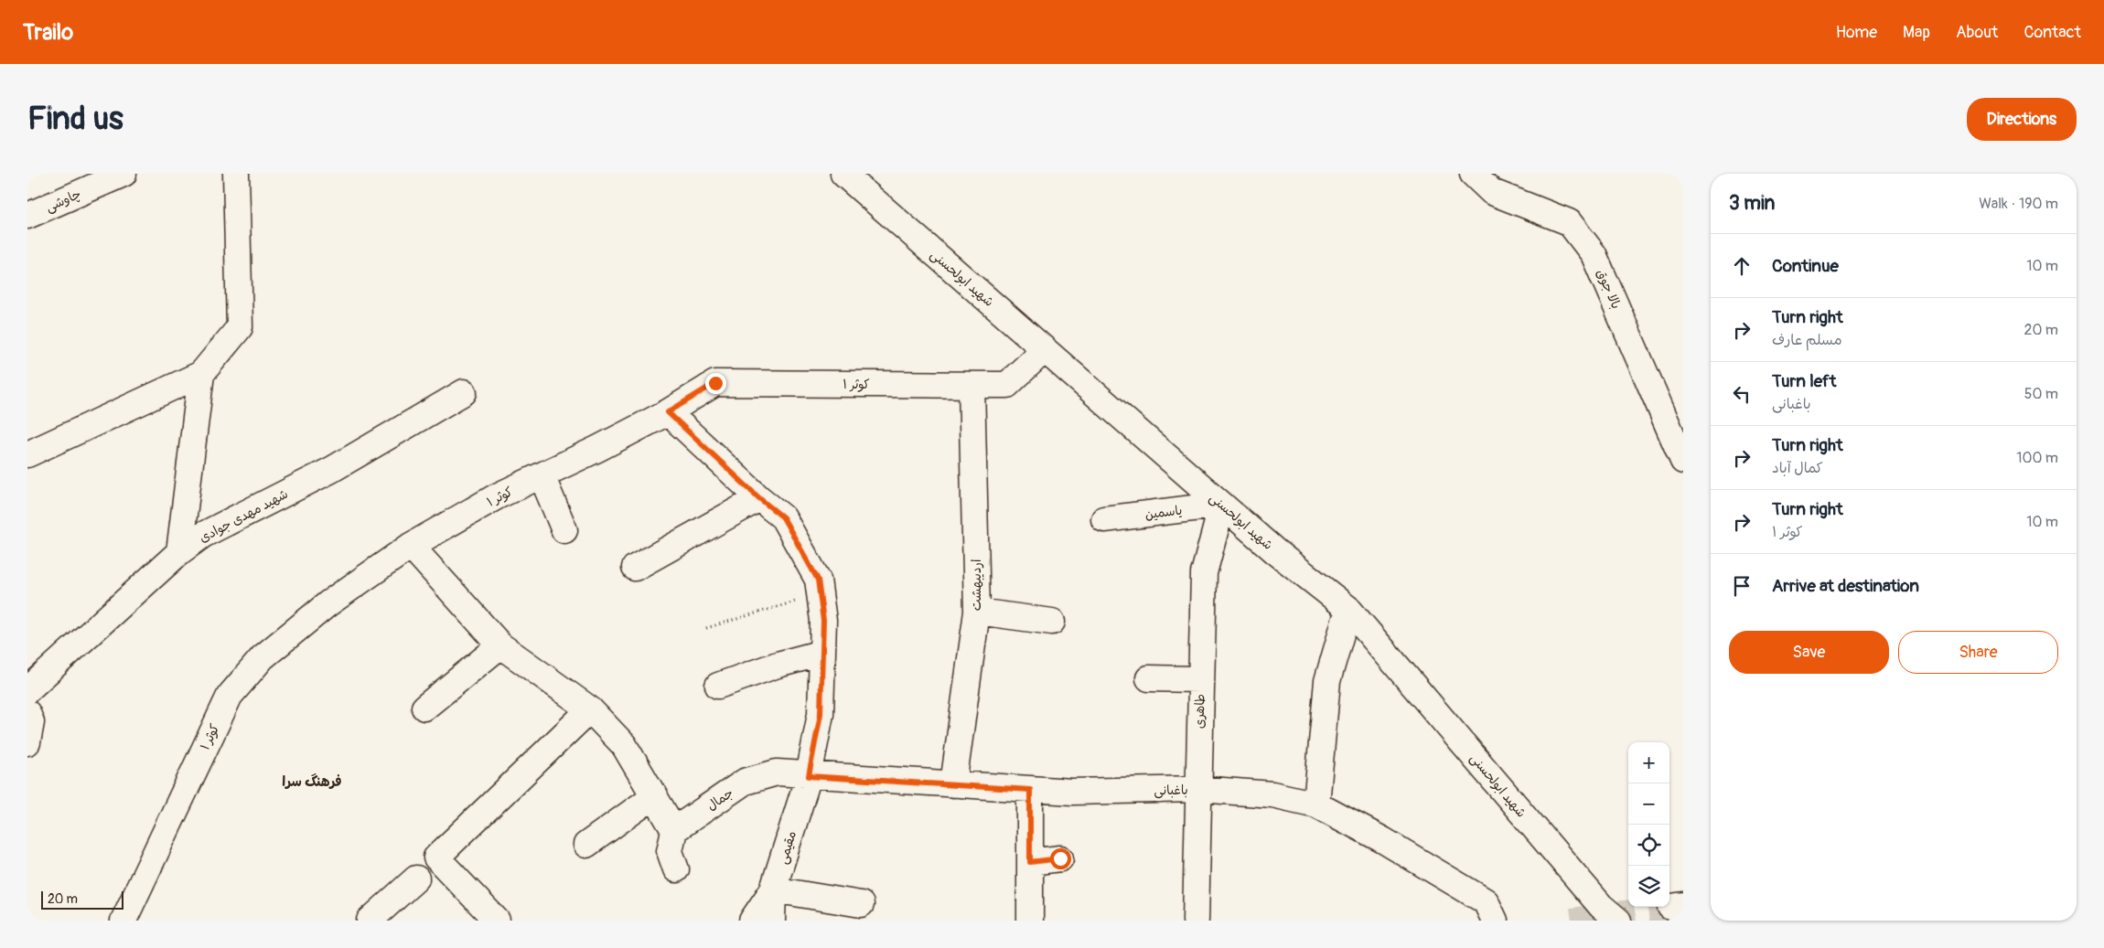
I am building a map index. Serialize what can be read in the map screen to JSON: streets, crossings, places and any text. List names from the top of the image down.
{
  "streets": {
    "street": [
      "چاوشی",
      "شهید ابولحسنی",
      "بالا جوق",
      "کوثر ۱",
      "یاسمین",
      "شهید مهدی جوادی",
      "اردیبهشت",
      "طاهری",
      "باغبانی",
      "جمال",
      "مقیمی"
    ]
  },
  "crossings": [
    ["شهید ابولحسنی", "کوثر ۱"],
    ["شهید ابولحسنی", "یاسمین"],
    ["شهید ابولحسنی", "طاهری"],
    ["کوثر ۱", "اردیبهشت"],
    ["کوثر ۱", "مقیمی"],
    ["یاسمین", "طاهری"],
    ["اردیبهشت", "باغبانی"],
    ["طاهری", "باغبانی"],
    ["باغبانی", "جمال"],
    ["باغبانی", "مقیمی"],
    ["جمال", "مقیمی"]
  ],
  "districts": ["فرهنگ سرا"],
  "scale_bar": "20 m",
  "page": {
    "header": "Trailo",
    "nav": [
      "Home",
      "Map",
      "About",
      "Contact"
    ],
    "buttons": [
      "Directions",
      ["Save", "Share"]
    ],
    "title": "Find us",
    "heading": ["3 min", "Walk · 190 m"],
    "list": [
      ["Continue", "10 m"],
      ["Turn right", "مسلم عارف", "20 m"],
      ["Turn left", "باغبانی", "50 m"],
      ["Turn right", "کمال آباد", "100 m"],
      ["Turn right", "کوثر ۱", "10 m"],
      "Arrive at destination"
    ],
    "map_buttons": ["+", "−"],
    "scale": "20 m"
  }
}
